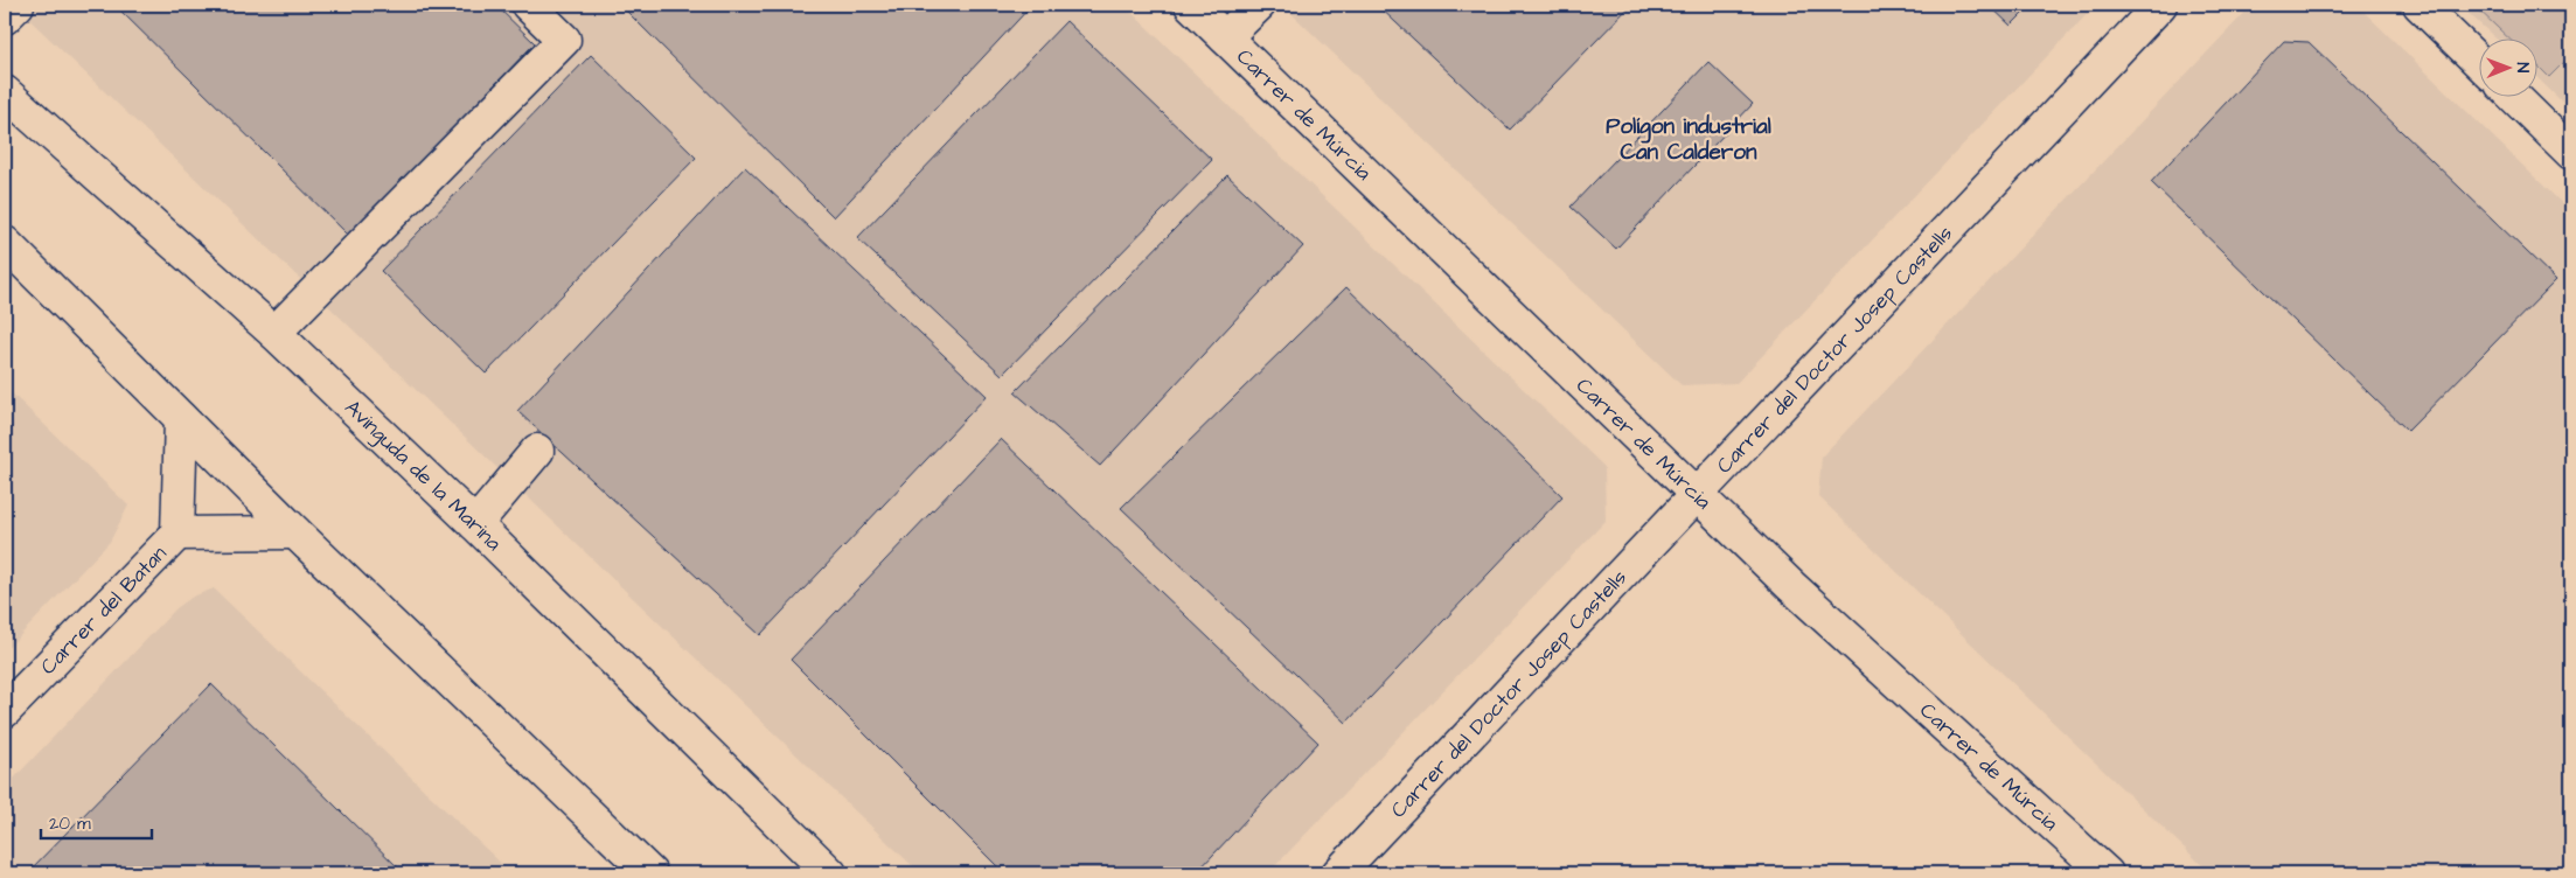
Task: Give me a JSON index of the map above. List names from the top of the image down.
{
  "streets": {
    "street": [
      "Carrer de Múrcia",
      "Carrer del Doctor Josep Castells",
      "Avinguda de la Marina",
      "Carrer del Batan"
    ]
  },
  "crossings": [
    ["Carrer de Múrcia", "Carrer del Doctor Josep Castells"]
  ],
  "districts": ["Polígon industrial Can Calderon"],
  "scale_bar": "20 m",
  "north": "right"
}
